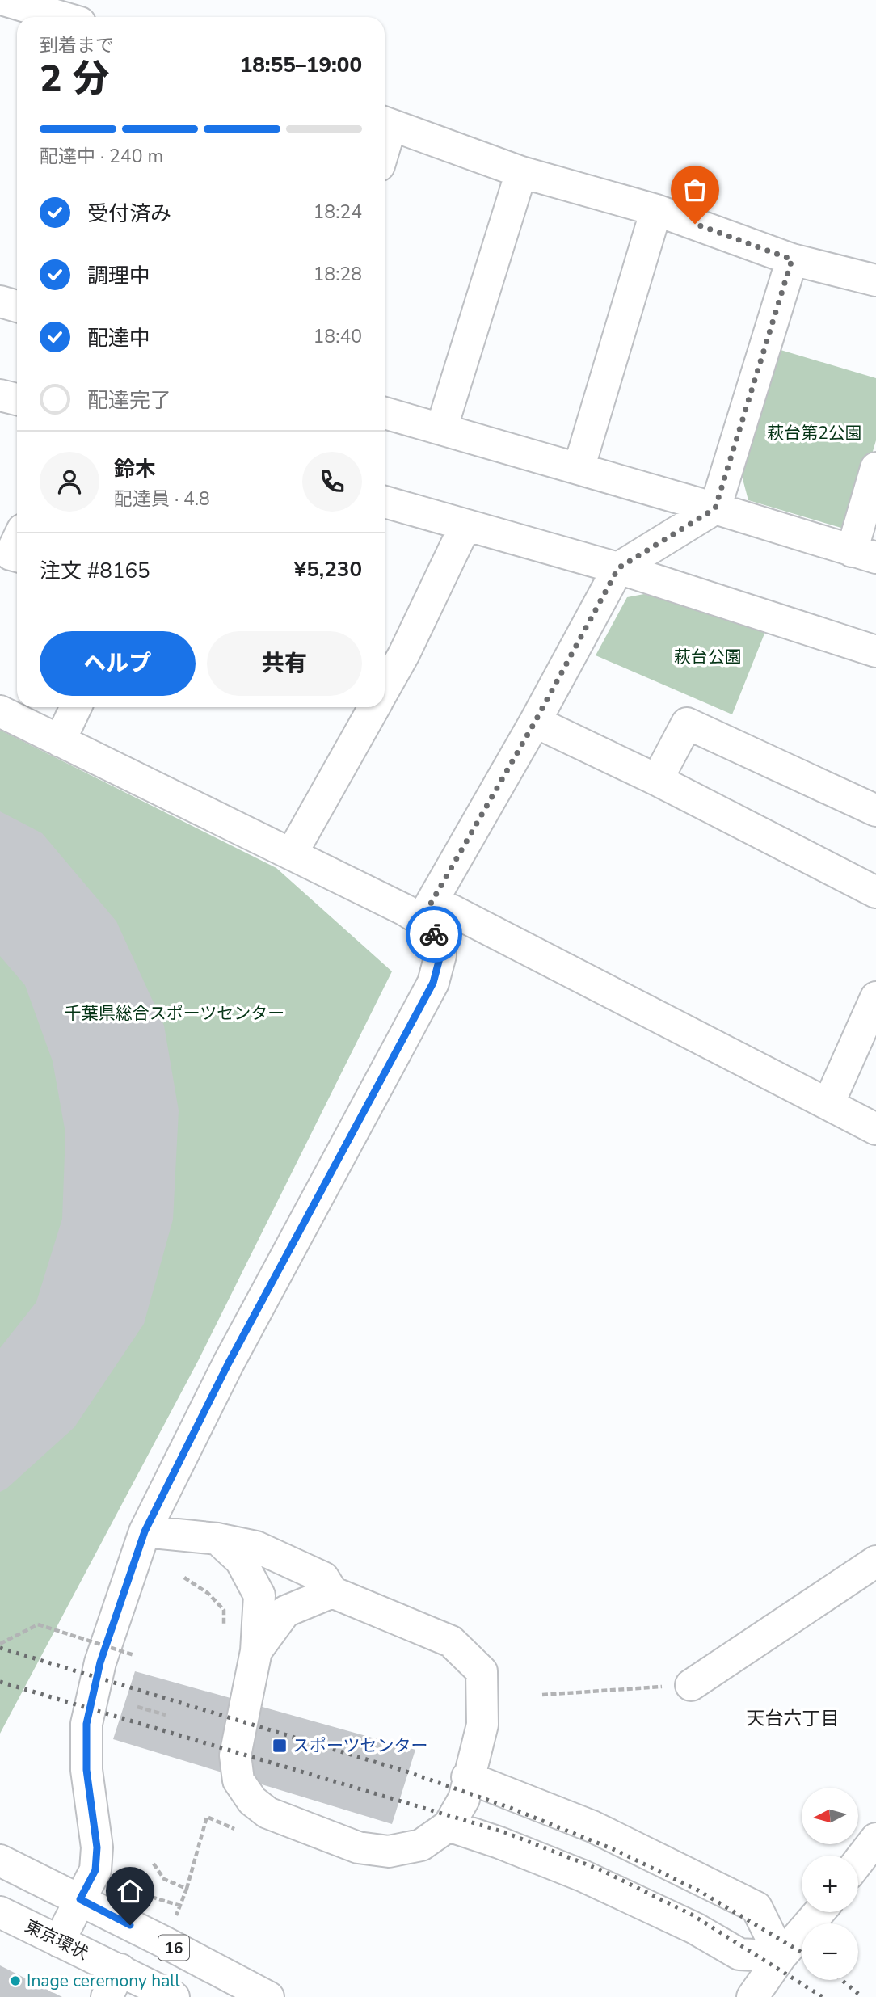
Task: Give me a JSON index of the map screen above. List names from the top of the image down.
{
  "streets": {
    "main road": ["東京環状", "16"]
  },
  "districts": ["天台六丁目"],
  "parks": ["萩台第2公園", "萩台公園", "千葉県総合スポーツセンター"],
  "places": {
    "transit": ["スポーツセンター"],
    "other": ["Inage ceremony hall"]
  },
  "north": "left",
  "page": {
    "heading": ["2 分", "到着まで", "18:55–19:00"],
    "panel": [
      "鈴木",
      "配達員 · 4.8",
      "注文 #8165",
      "¥5,230"
    ],
    "bar": "配達中 · 240 m",
    "list": [
      ["受付済み", "18:24"],
      ["調理中", "18:28"],
      ["配達中", "18:40"],
      "配達完了"
    ],
    "buttons": ["ヘルプ", "共有"],
    "map_buttons": ["+", "−"]
  }
}
